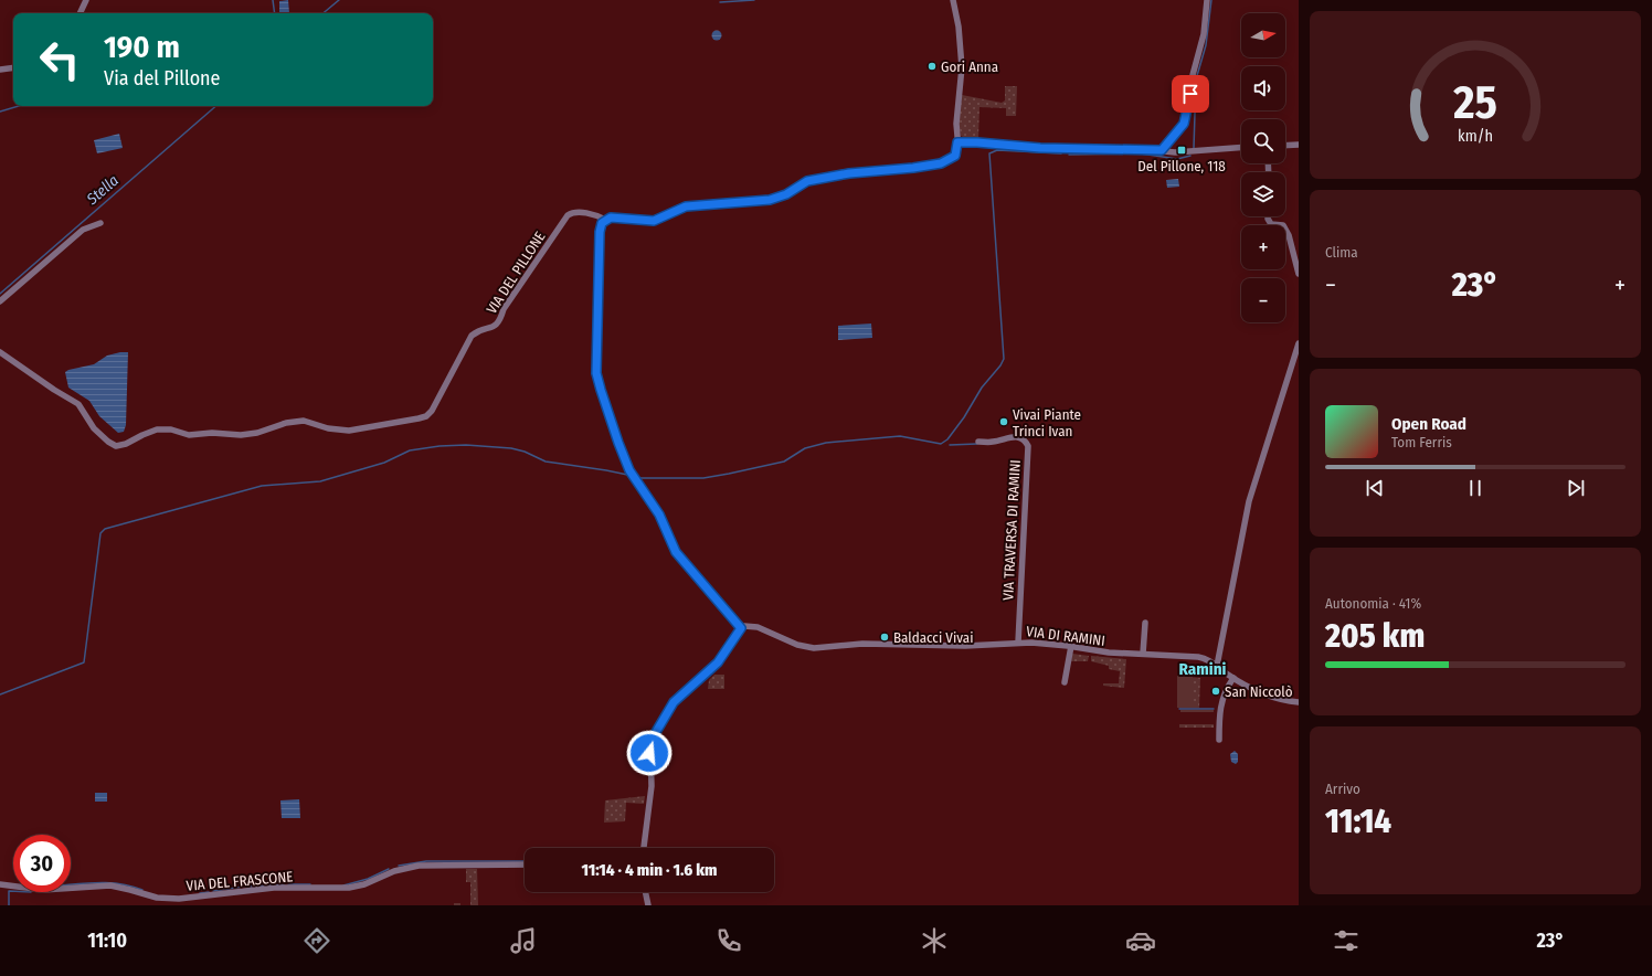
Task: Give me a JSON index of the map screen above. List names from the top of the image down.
{
  "streets": {
    "street": [
      "VIA DEL PILLONE",
      "VIA TRAVERSA DI RAMINI",
      "VIA DI RAMINI",
      "VIA DEL FRASCONE"
    ]
  },
  "crossings": [
    ["VIA TRAVERSA DI RAMINI", "VIA DI RAMINI"]
  ],
  "districts": ["Ramini"],
  "water": ["Stella"],
  "places": {
    "other": [
      "Gori Anna",
      "Vivai Piante Trinci Ivan",
      "Baldacci Vivai",
      "San Niccolò"
    ],
    "transit": ["Del Pillone, 118"]
  },
  "north": "right",
  "page": {
    "map_buttons": ["+", "−"],
    "turn": ["190 m", "Via del Pillone"],
    "tile": [
      "Clima",
      ["Autonomia · 41%", "205 km"],
      ["Arrivo", "11:14"]
    ],
    "heat": ["−", "23°", "+"],
    "song": ["Open Road", "Tom Ferris"],
    "limit": "30",
    "trip": "11:14 · 4 min · 1.6 km",
    "tabs": ["11:10", "23°"],
    "gauge": ["25", "km/h"]
  }
}
